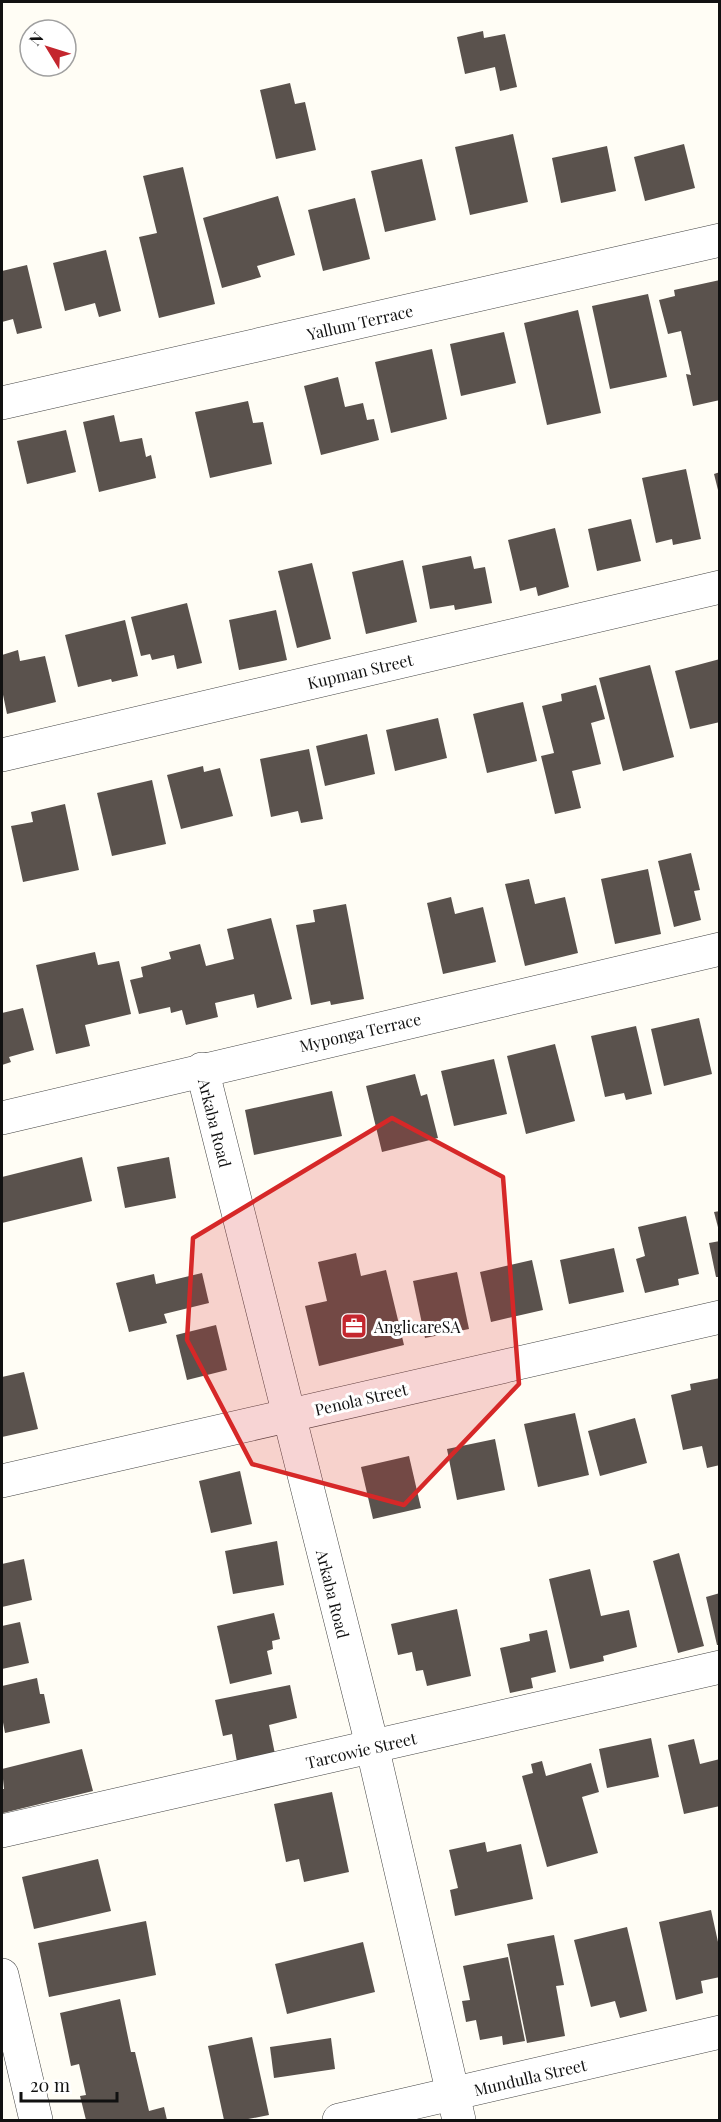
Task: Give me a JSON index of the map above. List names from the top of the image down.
{
  "streets": {
    "street": [
      "Yallum Terrace",
      "Kupman Street",
      "Myponga Terrace",
      "Arkaba Road",
      "Penola Street",
      "Tarcowie Street",
      "Mundulla Street"
    ]
  },
  "crossings": [
    ["Myponga Terrace", "Arkaba Road"],
    ["Arkaba Road", "Penola Street"],
    ["Arkaba Road", "Tarcowie Street"],
    ["Arkaba Road", "Mundulla Street"]
  ],
  "places": {
    "office": ["AnglicareSA"]
  },
  "scale_bar": "20 m",
  "north": "top left"
}
